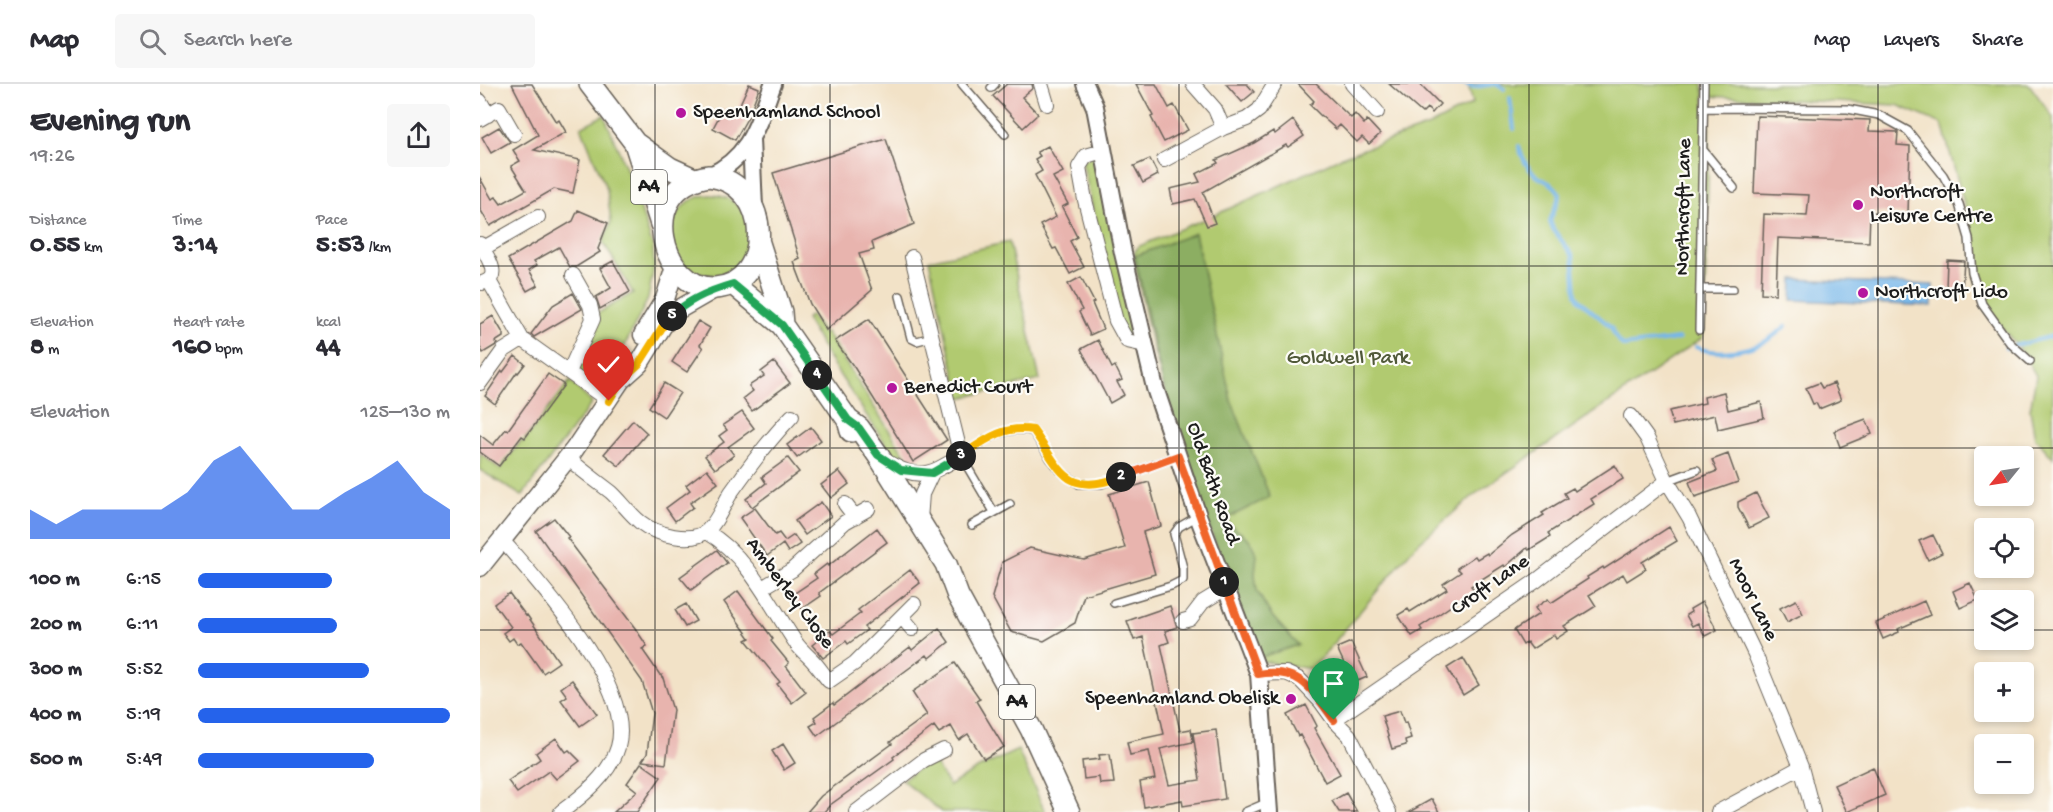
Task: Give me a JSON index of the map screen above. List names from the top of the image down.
{
  "streets": {
    "main road": ["A4"],
    "street": [
      "Old Bath Road",
      "Croft Lane",
      "Amberley Close",
      "Moor Lane"
    ],
    "lane": ["Northcroft Lane"]
  },
  "crossings": [
    ["Croft Lane", "Moor Lane"]
  ],
  "parks": ["Goldwell Park"],
  "places": [
    "Speenhamland School",
    "Northcroft Leisure Centre",
    "Northcroft Lido",
    "Benedict Court",
    "Speenhamland Obelisk"
  ],
  "north": "bottom left",
  "page": {
    "header": "Map",
    "search": "Search here",
    "nav": ["Map", "Layers", "Share"],
    "heading": ["Evening run", "19:26"],
    "stats": [
      ["Distance", "0.55 km"],
      ["Time", "3:14"],
      ["Pace", "5:53 /km"],
      ["Elevation", "8 m"],
      ["Heart rate", "160 bpm"],
      ["kcal", "44"]
    ],
    "pins": [
      "5",
      "4",
      "3",
      "2",
      "1"
    ],
    "chart": ["Elevation", "125–130 m"],
    "map_buttons": ["+", "−"],
    "list": [
      {
        "name": "100 m",
        "note": "6:15"
      },
      {
        "name": "200 m",
        "note": "6:11"
      },
      {
        "name": "300 m",
        "note": "5:52"
      },
      {
        "name": "400 m",
        "note": "5:19"
      },
      {
        "name": "500 m",
        "note": "5:49"
      }
    ]
  }
}
